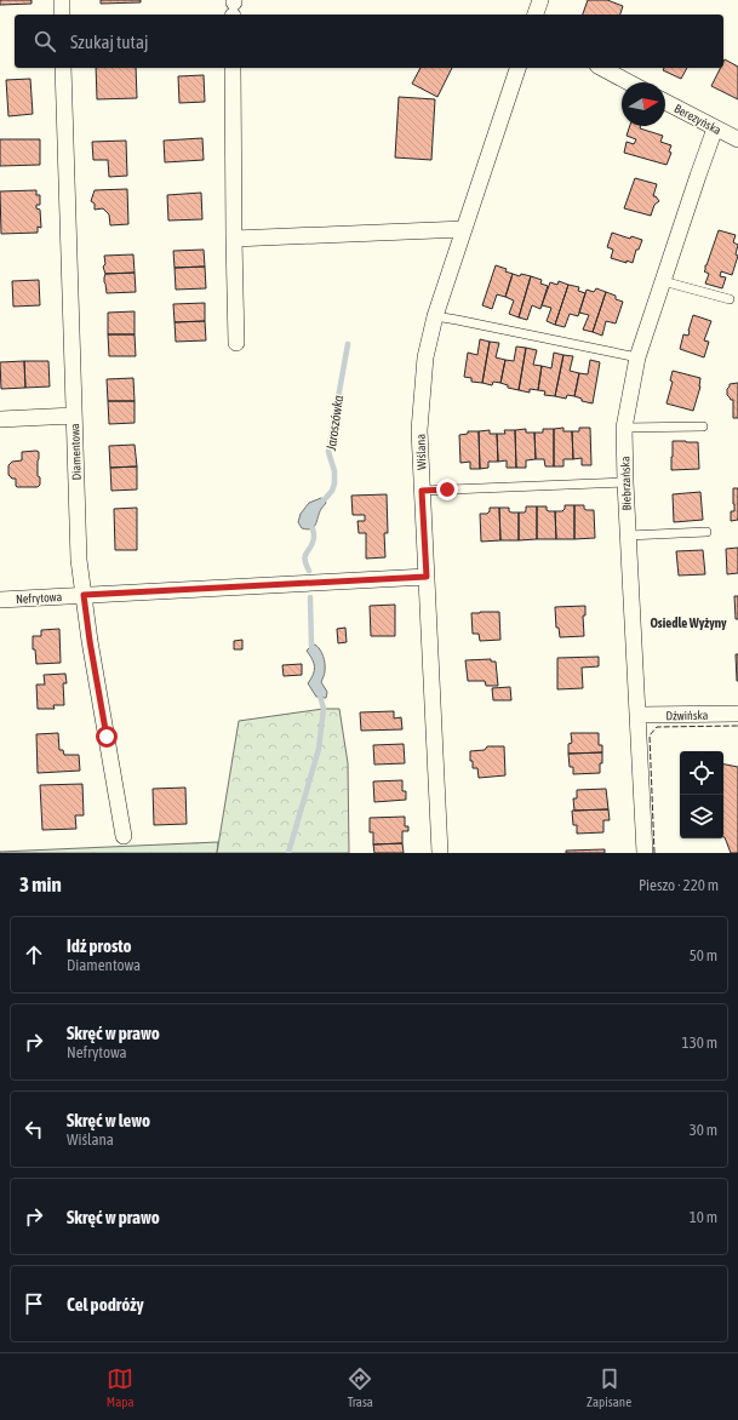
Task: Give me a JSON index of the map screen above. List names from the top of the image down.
{
  "streets": {
    "street": [
      "Berezyńska",
      "Diamentowa",
      "Wiślana",
      "Biebrzańska",
      "Nefrytowa",
      "Dźwińska"
    ]
  },
  "crossings": [
    ["Berezyńska", "Biebrzańska"],
    ["Diamentowa", "Nefrytowa"],
    ["Wiślana", "Nefrytowa"],
    ["Biebrzańska", "Dźwińska"]
  ],
  "districts": ["Osiedle Wyżyny"],
  "water": ["Jaroszówka"],
  "north": "right",
  "page": {
    "search": "Szukaj tutaj",
    "heading": ["3 min", "Pieszo · 220 m"],
    "list": [
      ["Idź prosto", "Diamentowa", "50 m"],
      ["Skręć w prawo", "Nefrytowa", "130 m"],
      ["Skręć w lewo", "Wiślana", "30 m"],
      ["Skręć w prawo", "10 m"],
      "Cel podróży"
    ],
    "nav": ["Mapa", "Trasa", "Zapisane"]
  }
}
